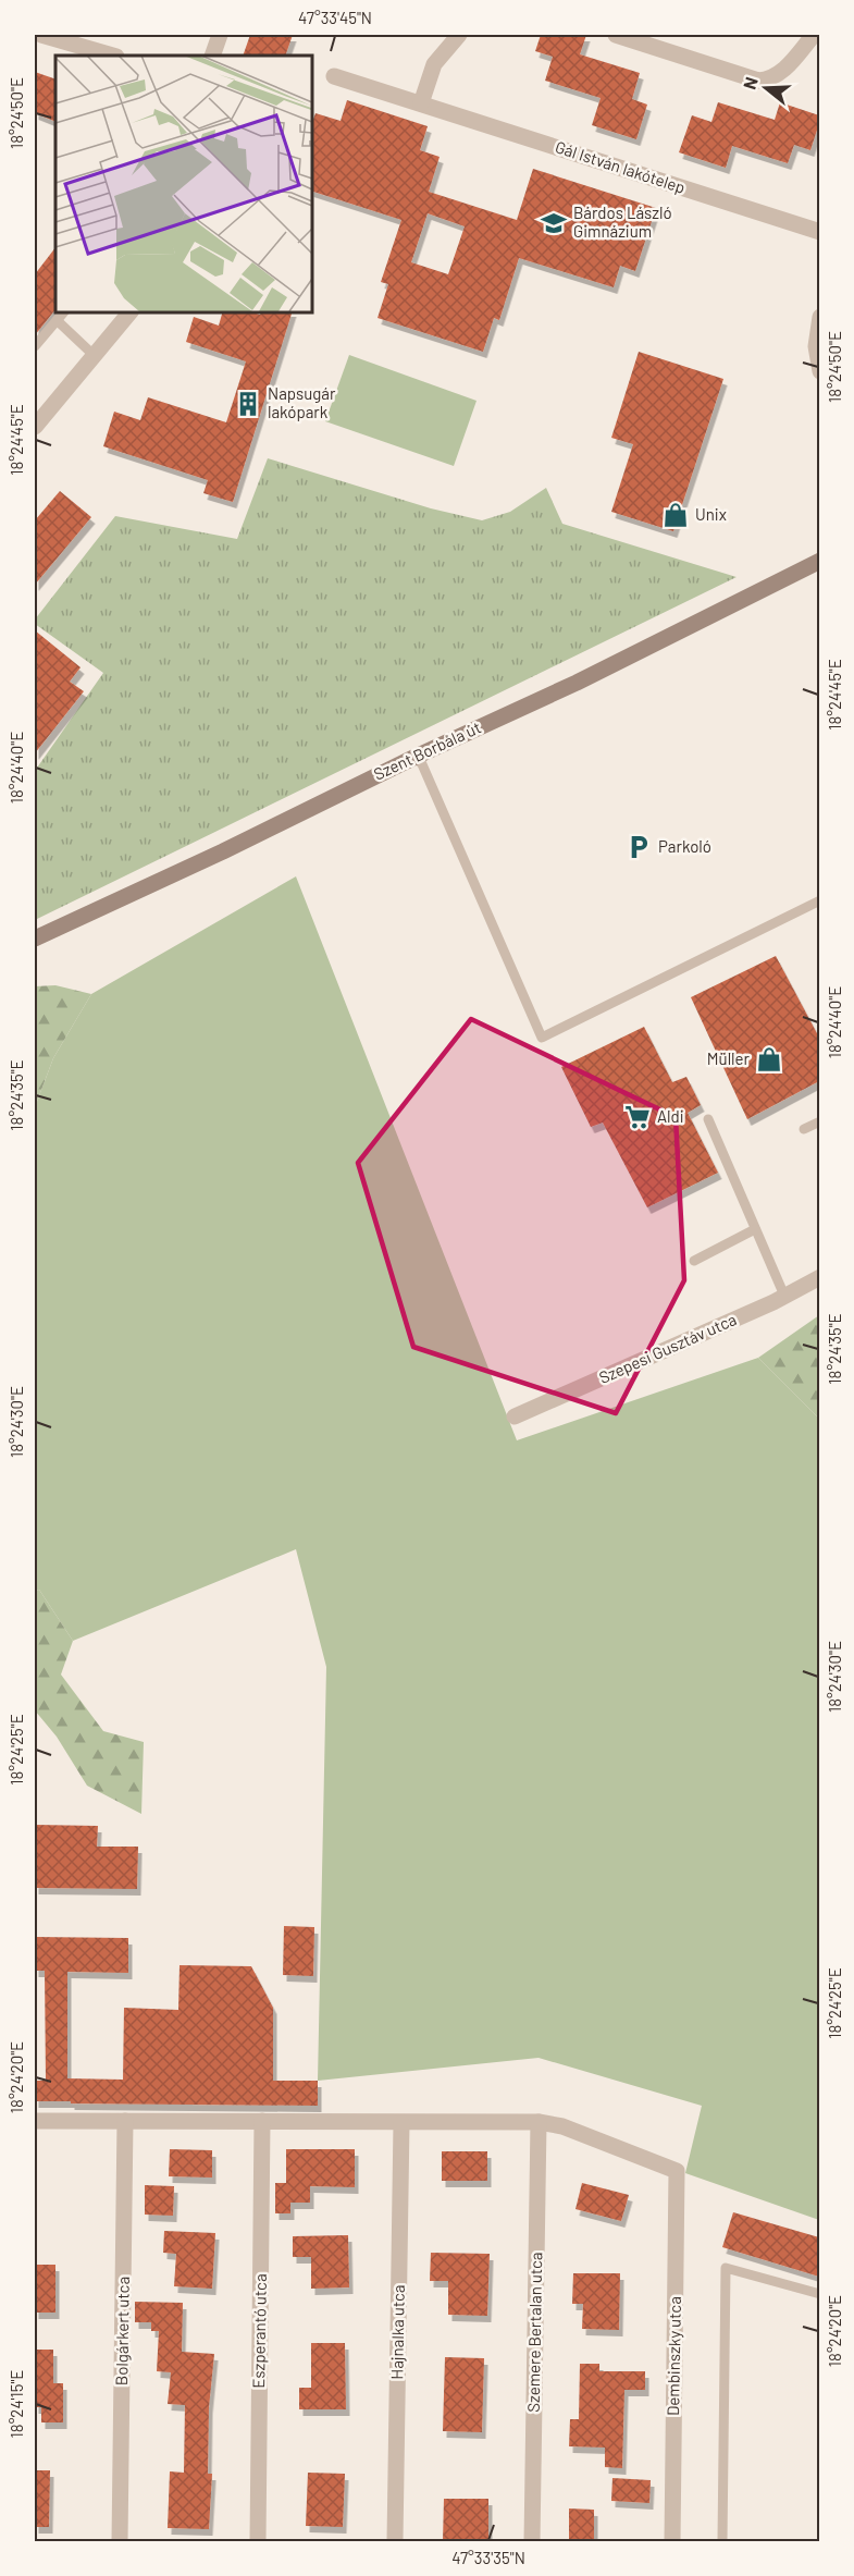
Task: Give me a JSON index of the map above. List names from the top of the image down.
{
  "streets": {
    "street": [
      "Gál István lakótelep",
      "Szent Borbála út",
      "Szepesi Gusztáv utca",
      "Bolgárkert utca",
      "Eszperantó utca",
      "Hajnalka utca",
      "Szemere Bertalan utca",
      "Dembinszky utca"
    ]
  },
  "crossings": [
    ["Szemere Bertalan utca", "Dembinszky utca"]
  ],
  "places": {
    "school or university": ["Bárdos László Gimnázium"],
    "building": ["Napsugár lakópark"],
    "shop": ["Unix", "Müller"],
    "parking": ["Parkoló"],
    "supermarket": ["Aldi"]
  },
  "north": "left",
  "coordinates": [
    "47°33'45\"N",
    "18°24'50\"E",
    "18°24'45\"E",
    "18°24'40\"E",
    "18°24'35\"E",
    "18°24'30\"E",
    "18°24'25\"E",
    "18°24'20\"E",
    "18°24'15\"E",
    "47°33'35\"N"
  ]
}
